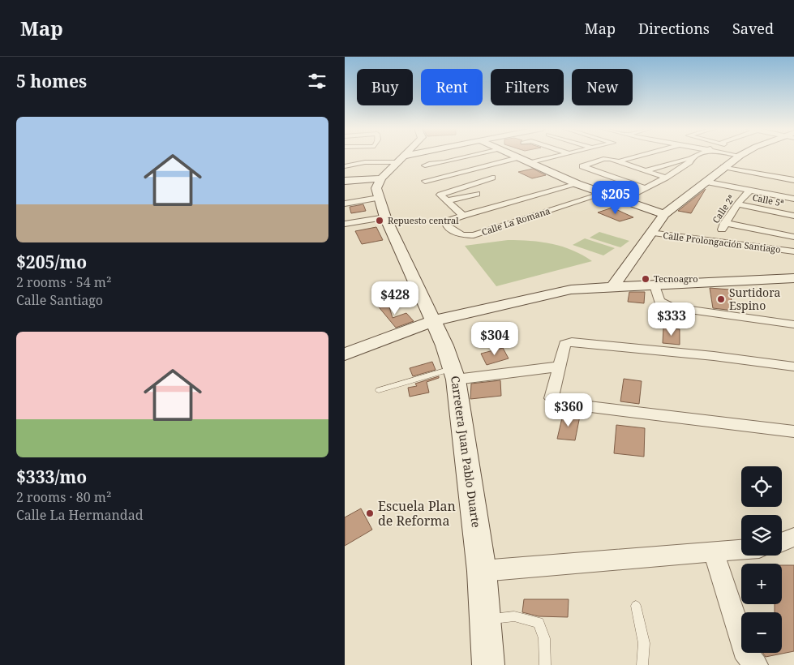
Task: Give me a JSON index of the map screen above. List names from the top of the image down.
{
  "streets": {
    "street": [
      "Calle 5ª",
      "Calle 2ª",
      "Calle La Romana",
      "Calle Prolongación Santiago",
      "Carretera Juan Pablo Duarte"
    ]
  },
  "crossings": [
    ["Calle 5ª", "Calle 2ª"],
    ["Calle 2ª", "Calle Prolongación Santiago"]
  ],
  "places": [
    "Repuesto central",
    "Tecnoagro",
    "Surtidora Espino",
    "Escuela Plan de Reforma"
  ],
  "page": {
    "header": "Map",
    "nav": ["Map", "Directions", "Saved"],
    "heading": "5 homes",
    "chip": [
      "Buy",
      "Rent",
      "Filters",
      "New"
    ],
    "list": [
      {
        "name": "$205/mo",
        "note": "2 rooms · 54 m² · Calle Santiago"
      },
      {
        "name": "$333/mo",
        "note": "2 rooms · 80 m² · Calle La Hermandad"
      }
    ],
    "price": [
      "$205",
      "$428",
      "$333",
      "$304",
      "$360"
    ],
    "map_buttons": ["+", "−"]
  }
}
